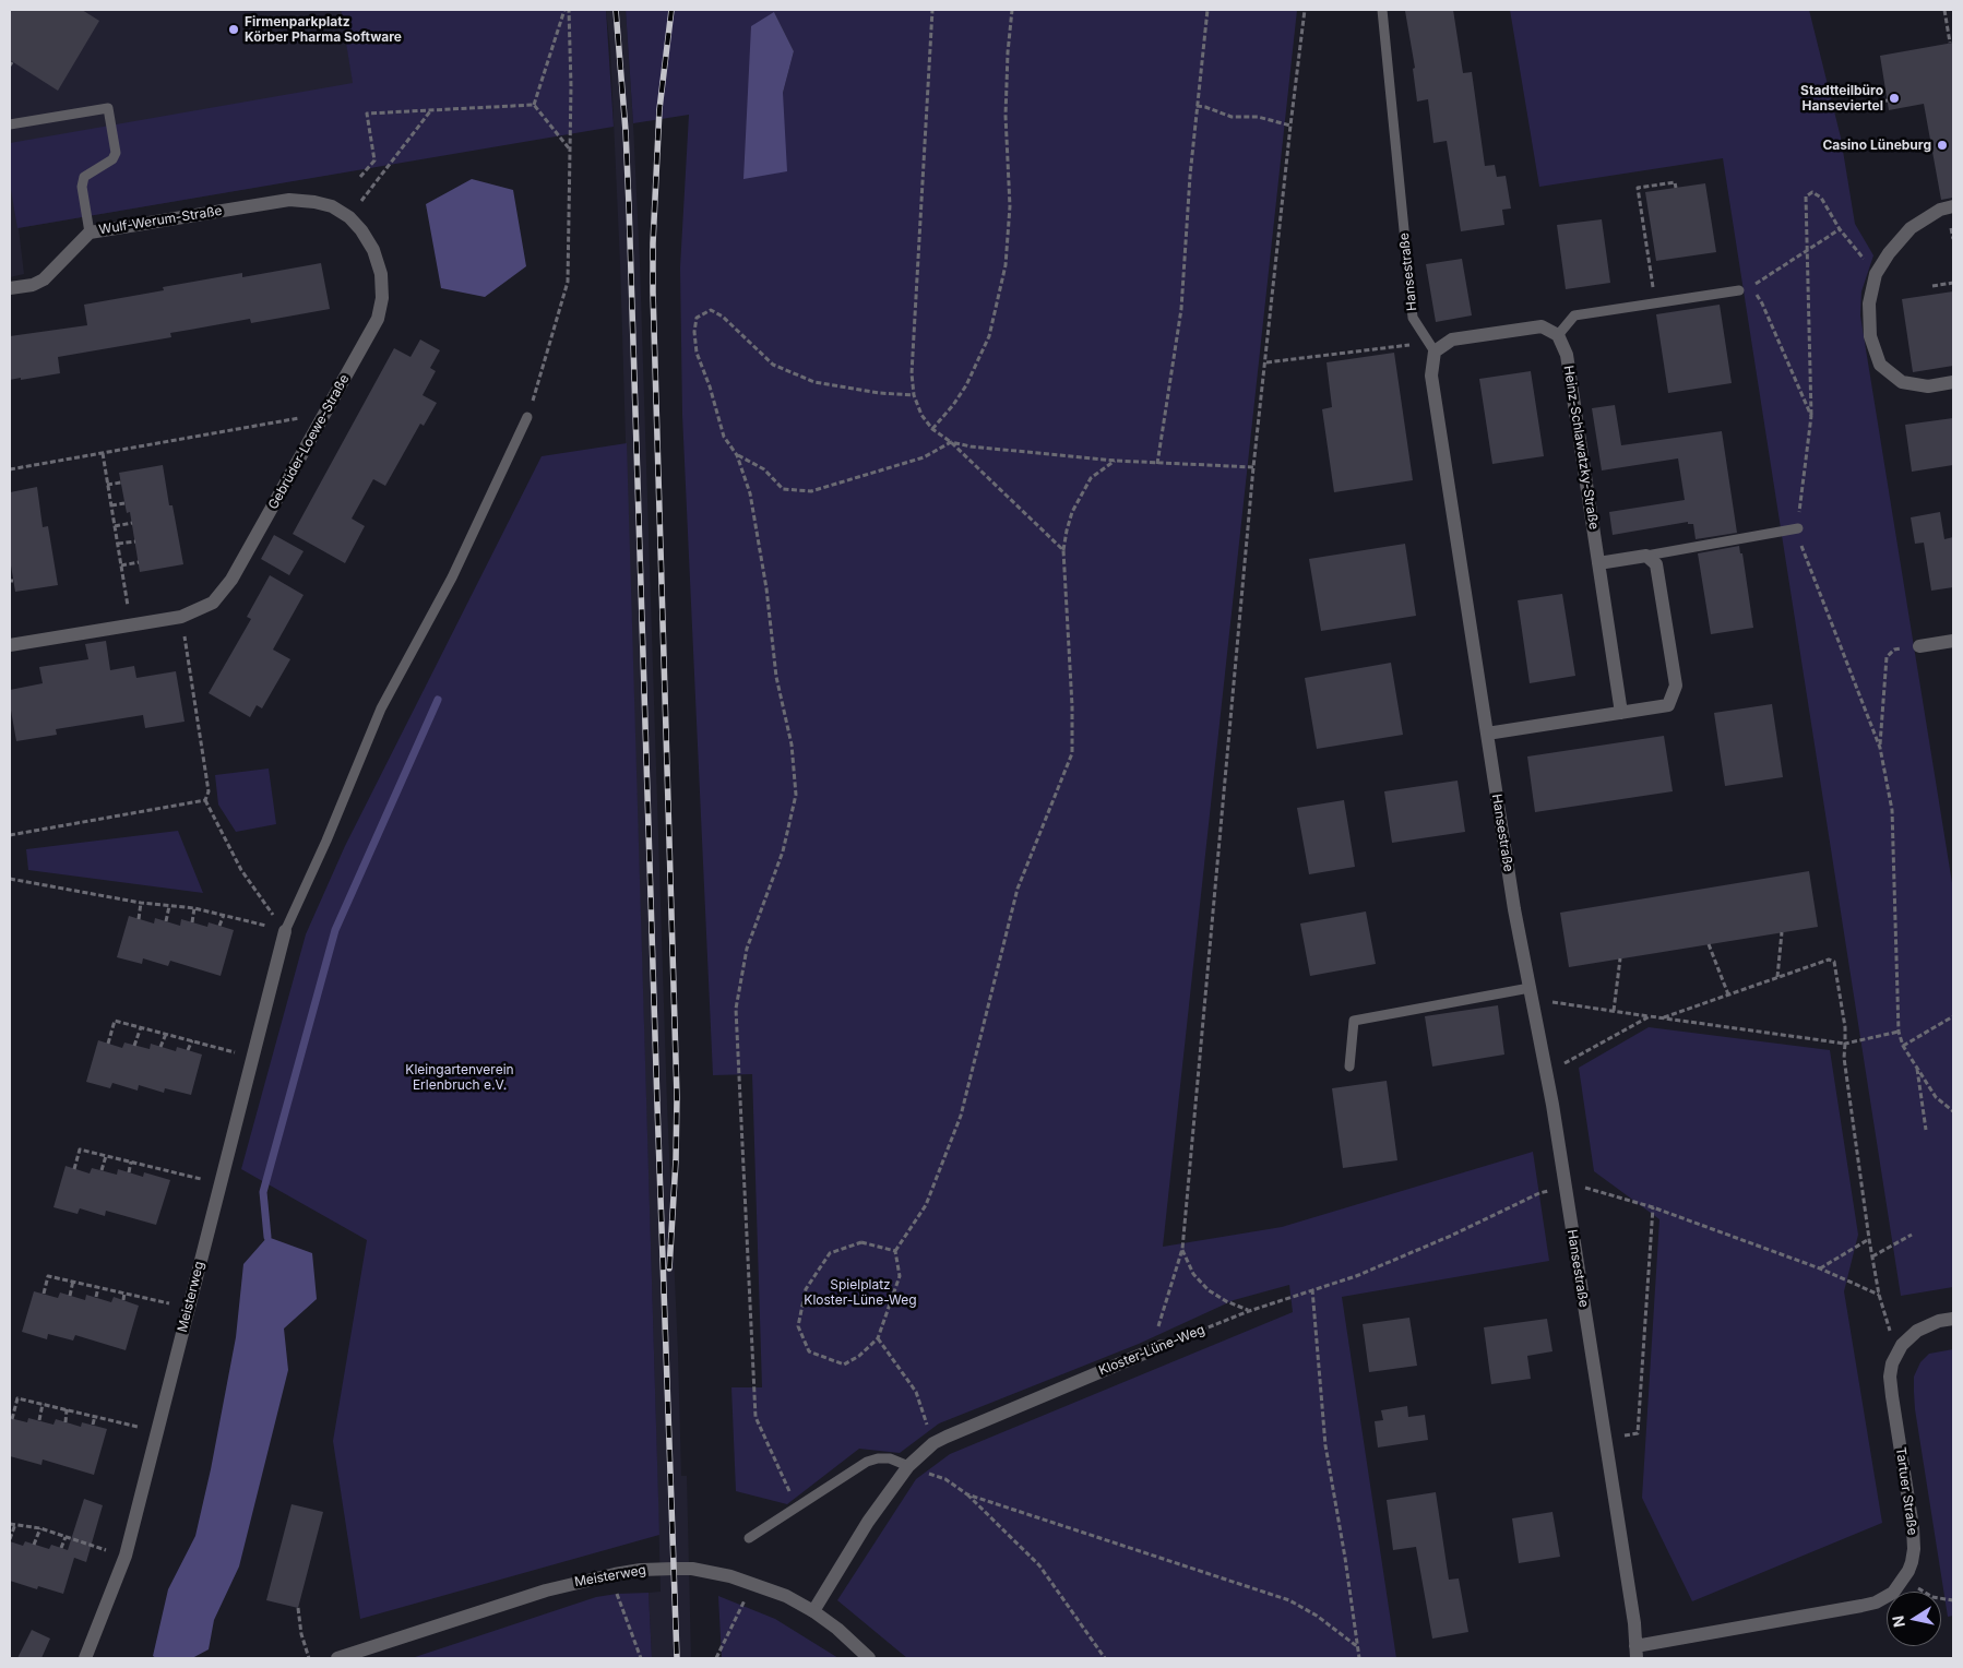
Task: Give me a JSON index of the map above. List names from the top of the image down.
{
  "streets": {
    "street": [
      "Wulf-Werum-Straße",
      "Hansestraße",
      "Gebrüder-Loewe-Straße",
      "Heinz-Schlawatzky-Straße",
      "Meisterweg",
      "Kloster-Lüne-Weg",
      "Tartuer Straße"
    ]
  },
  "crossings": [
    ["Wulf-Werum-Straße", "Gebrüder-Loewe-Straße"],
    ["Hansestraße", "Kloster-Lüne-Weg"],
    ["Hansestraße", "Tartuer Straße"],
    ["Meisterweg", "Kloster-Lüne-Weg"]
  ],
  "parks": ["Kleingartenverein Erlenbruch e.V.", "Spielplatz Kloster-Lüne-Weg"],
  "places": ["Firmenparkplatz Körber Pharma Software", "Stadtteilbüro Hanseviertel", "Casino Lüneburg"],
  "north": "left"
}
